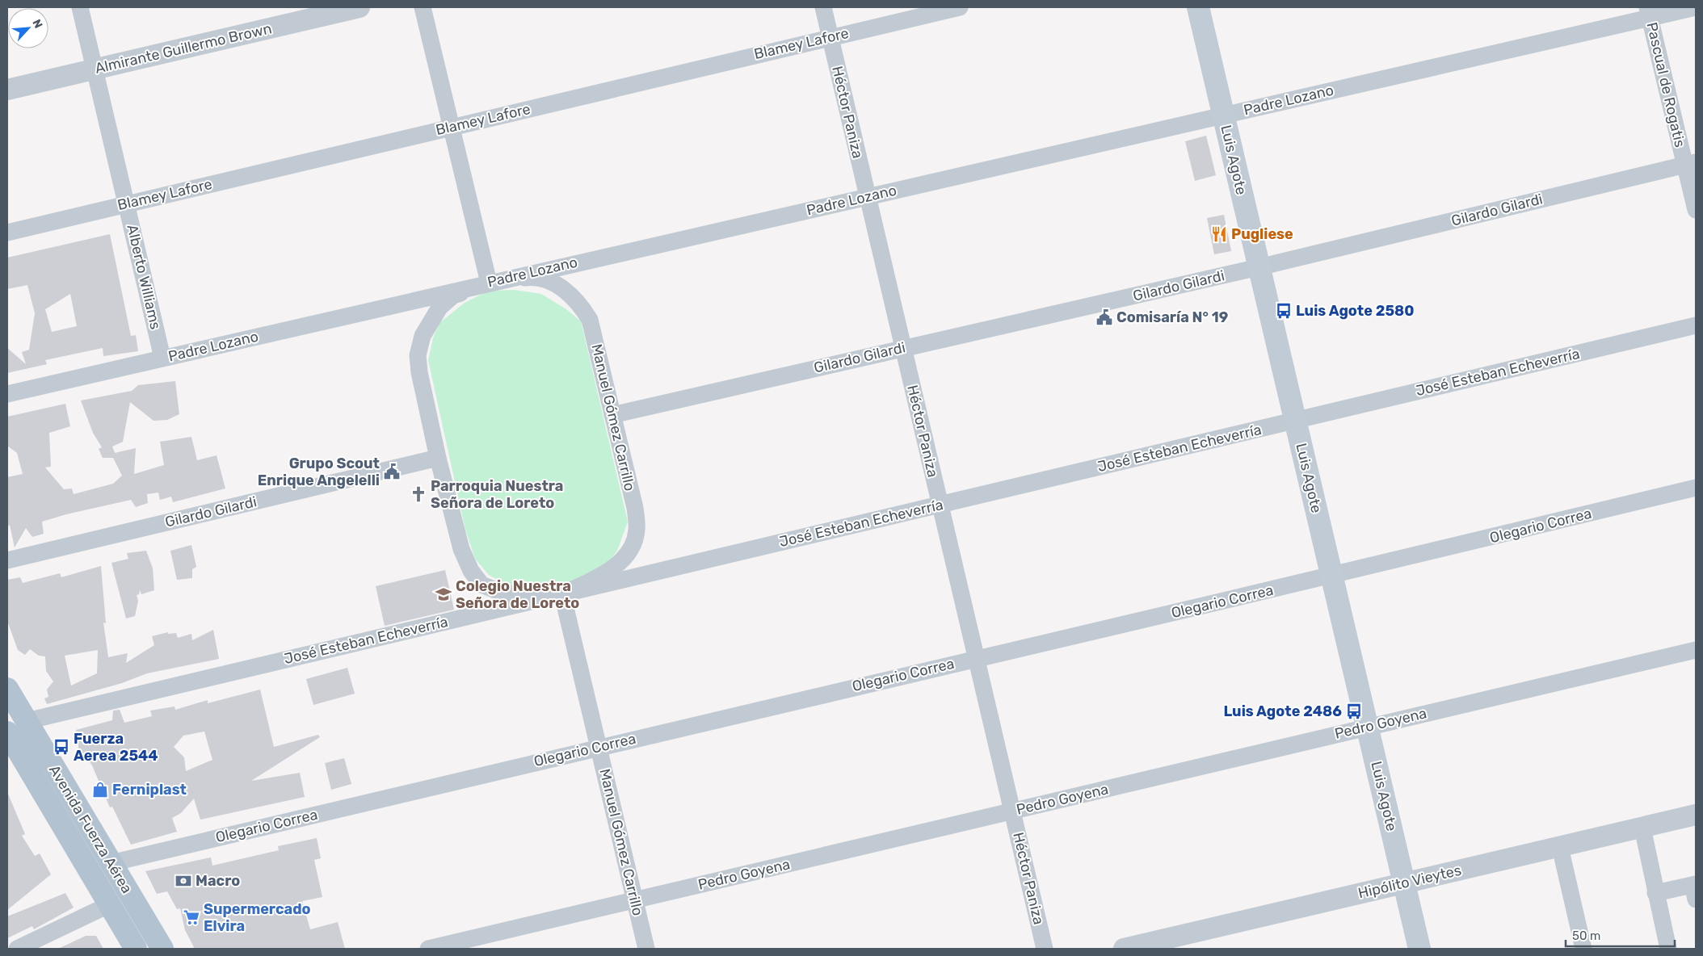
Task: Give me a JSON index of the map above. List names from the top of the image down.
{
  "streets": {
    "main road": ["Luis Agote", "Avenida Fuerza Aérea"],
    "street": [
      "Blamey Lafore",
      "Almirante Guillermo Brown",
      "Pascual de Rogatis",
      "Padre Lozano",
      "Héctor Paniza",
      "Gilardo Gilardi",
      "Alberto Williams",
      "José Esteban Echeverría",
      "Manuel Gómez Carrillo",
      "Olegario Correa",
      "Pedro Goyena",
      "Hipólito Vieytes"
    ]
  },
  "crossings": [
    ["Blamey Lafore", "Héctor Paniza"],
    ["Blamey Lafore", "Alberto Williams"],
    ["Almirante Guillermo Brown", "Alberto Williams"],
    ["Pascual de Rogatis", "Padre Lozano"],
    ["Pascual de Rogatis", "Gilardo Gilardi"],
    ["Padre Lozano", "Héctor Paniza"],
    ["Padre Lozano", "Luis Agote"],
    ["Padre Lozano", "Alberto Williams"],
    ["Padre Lozano", "Manuel Gómez Carrillo"],
    ["Héctor Paniza", "Gilardo Gilardi"],
    ["Héctor Paniza", "José Esteban Echeverría"],
    ["Héctor Paniza", "Olegario Correa"],
    ["Héctor Paniza", "Pedro Goyena"],
    ["Luis Agote", "Gilardo Gilardi"],
    ["Luis Agote", "José Esteban Echeverría"],
    ["Luis Agote", "Olegario Correa"],
    ["Luis Agote", "Pedro Goyena"],
    ["Luis Agote", "Hipólito Vieytes"],
    ["Gilardo Gilardi", "Manuel Gómez Carrillo"],
    ["José Esteban Echeverría", "Manuel Gómez Carrillo"],
    ["José Esteban Echeverría", "Avenida Fuerza Aérea"],
    ["Manuel Gómez Carrillo", "Olegario Correa"],
    ["Manuel Gómez Carrillo", "Pedro Goyena"],
    ["Olegario Correa", "Avenida Fuerza Aérea"]
  ],
  "places": {
    "restaurant": ["Pugliese"],
    "bus stop": ["Luis Agote 2580", "Luis Agote 2486", "Fuerza Aerea 2544"],
    "public building": ["Comisaría N° 19", "Grupo Scout Enrique Angelelli"],
    "church": ["Parroquia Nuestra Señora de Loreto"],
    "school or university": ["Colegio Nuestra Señora de Loreto"],
    "shop": ["Ferniplast"],
    "bank": ["Macro"],
    "supermarket": ["Supermercado Elvira"]
  },
  "scale_bar": "50 m",
  "north": "top right"
}
